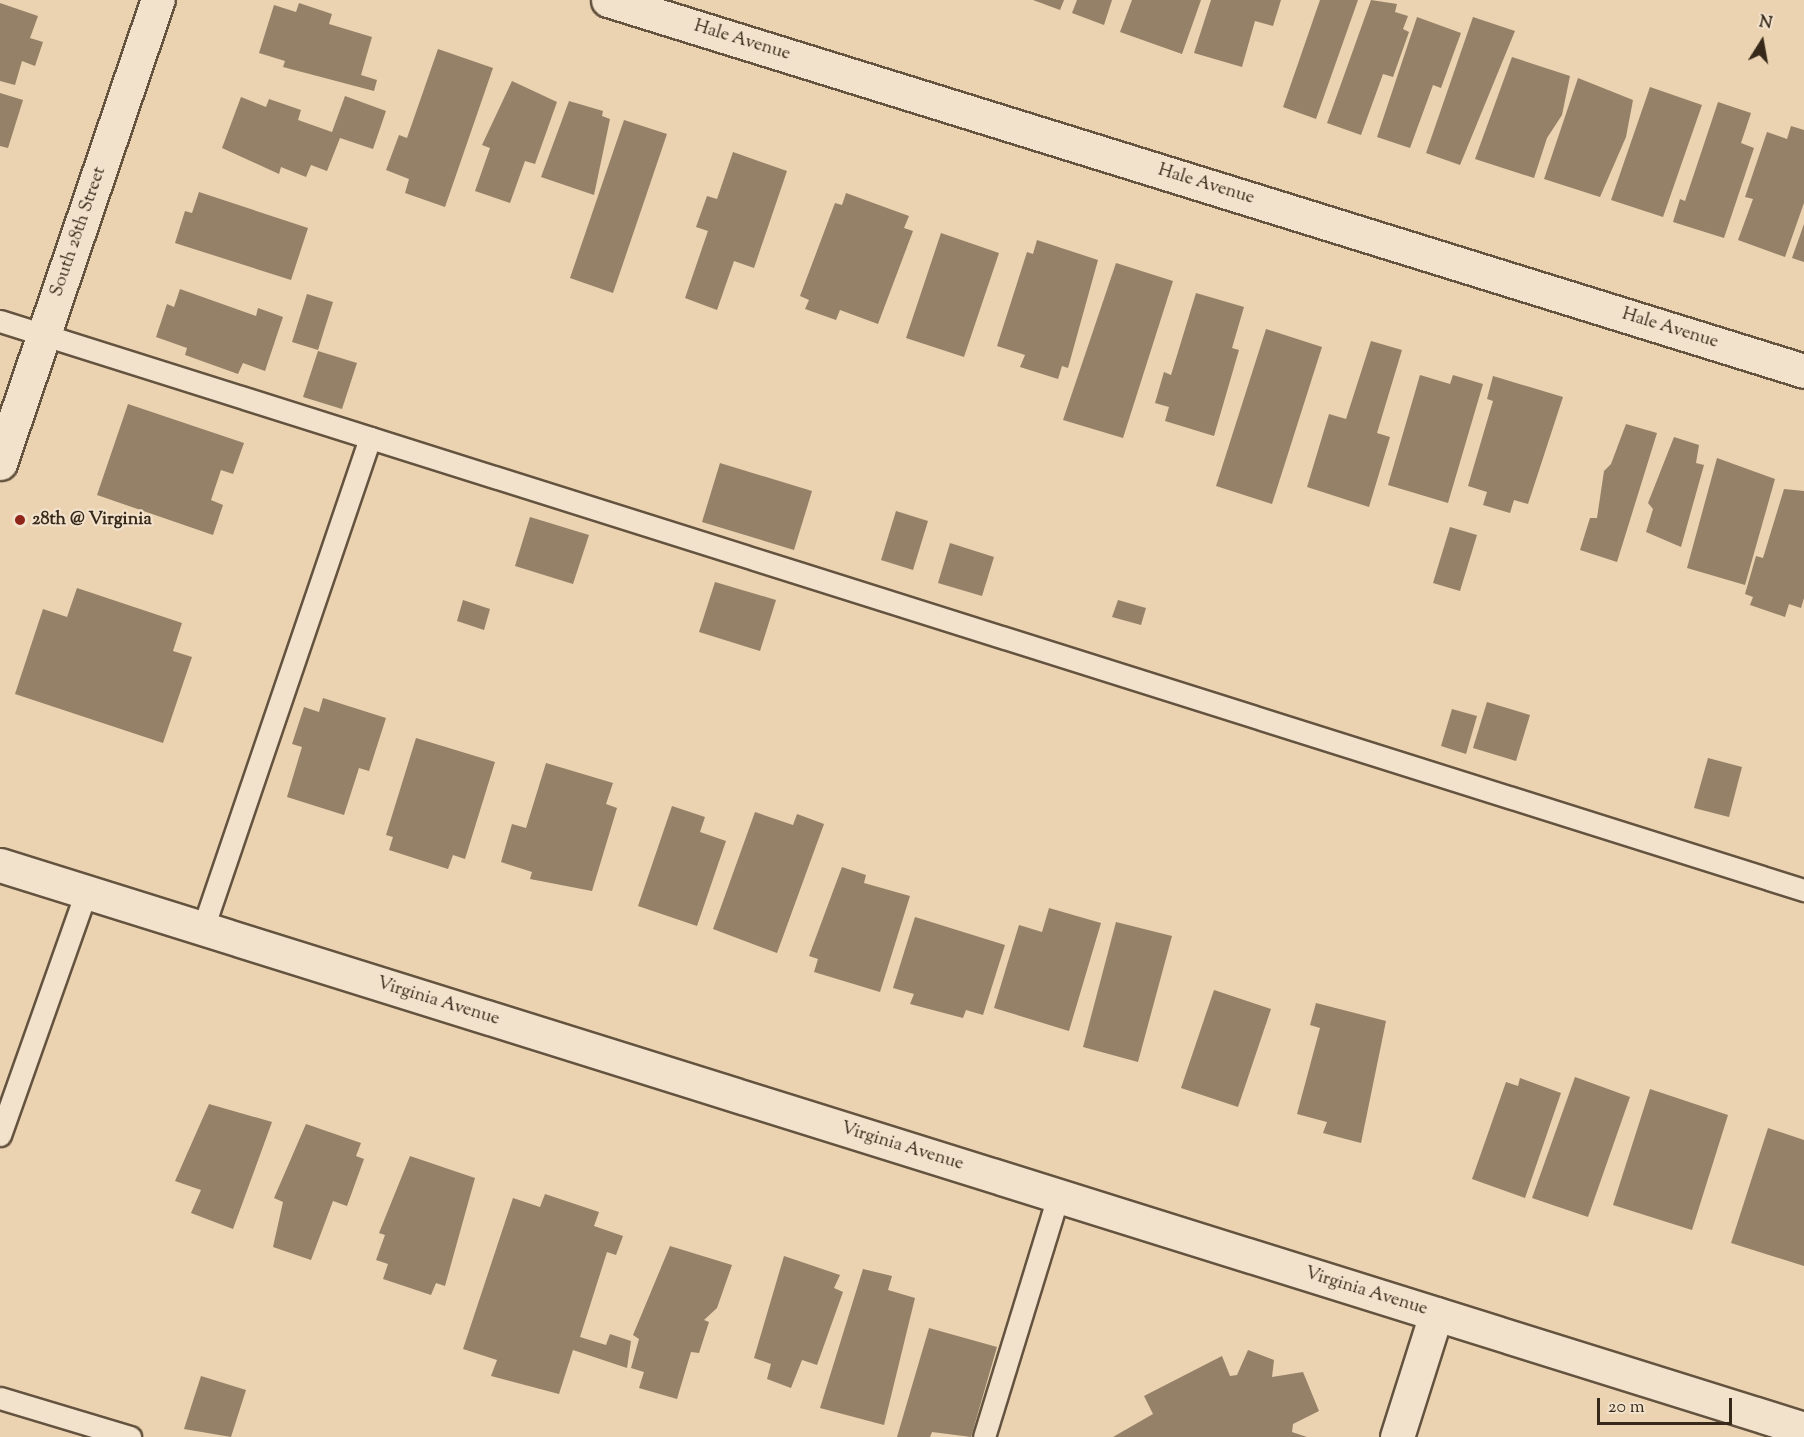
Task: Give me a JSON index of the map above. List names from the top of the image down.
{
  "streets": {
    "main road": ["Hale Avenue", "South 28th Street", "Virginia Avenue"]
  },
  "places": ["28th @ Virginia"],
  "scale_bar": "20 m",
  "north": "top"
}
